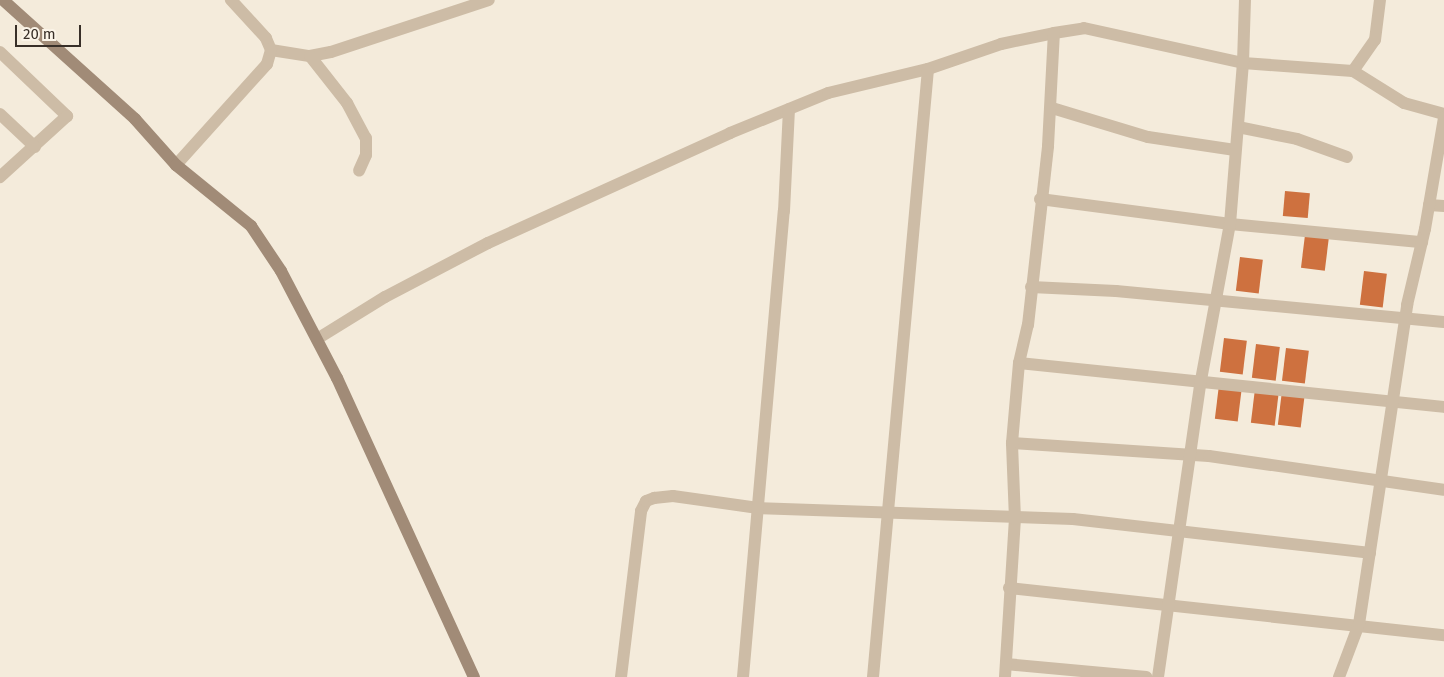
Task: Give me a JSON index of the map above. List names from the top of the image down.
{
  "scale_bar": "20 m"
}
